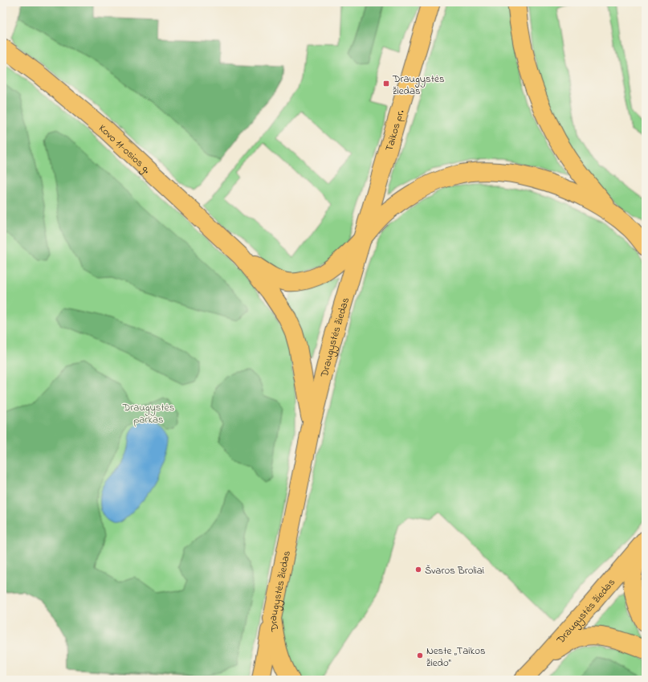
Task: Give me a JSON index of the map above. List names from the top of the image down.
{
  "streets": {
    "main road": ["Taikos pr.", "Kovo 11-osios g.", "Draugystės žiedas"]
  },
  "crossings": [
    ["Taikos pr.", "Kovo 11-osios g."],
    ["Taikos pr.", "Draugystės žiedas"],
    ["Kovo 11-osios g.", "Draugystės žiedas"]
  ],
  "parks": ["Draugystės parkas"],
  "places": {
    "transit": ["Draugystės žiedas"],
    "other": ["Švaros Broliai", "Neste „Taikos žiedo“"]
  }
}
